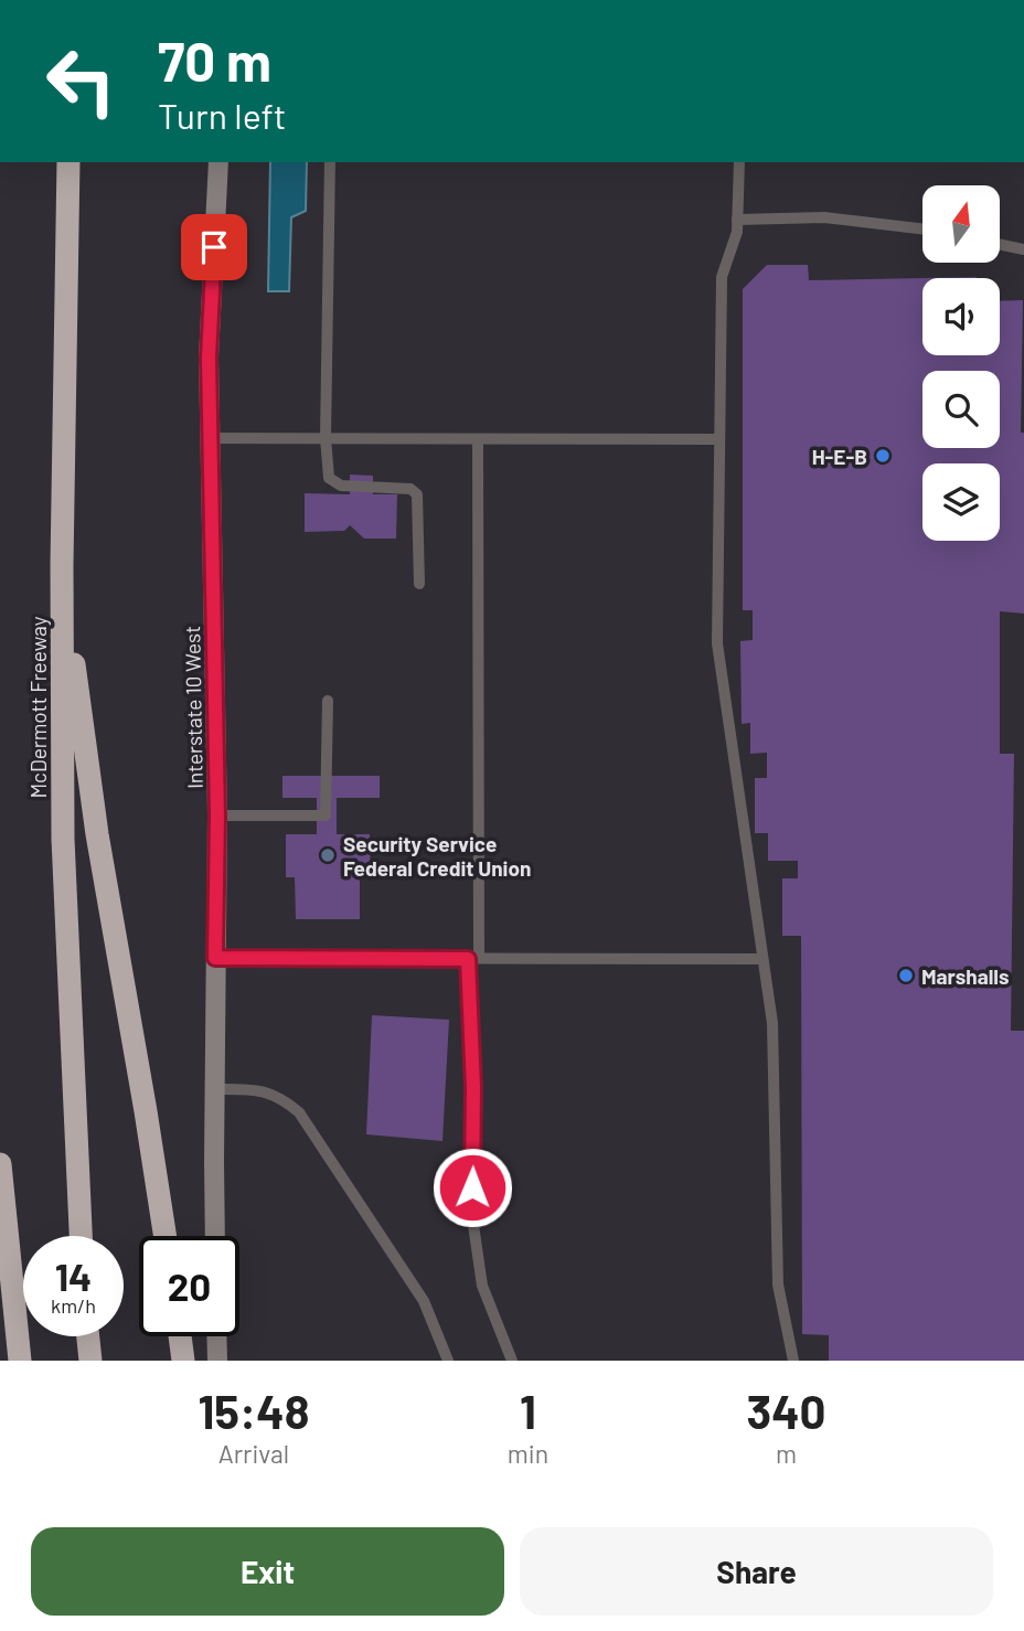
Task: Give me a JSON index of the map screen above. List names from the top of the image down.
{
  "streets": {
    "highway": ["McDermott Freeway"],
    "main road": ["Interstate 10 West"]
  },
  "places": ["H-E-B", "Security Service Federal Credit Union", "Marshalls"],
  "north": "top",
  "page": {
    "turn": ["70 m", "Turn left"],
    "speed": "14 km/h",
    "limit": "20",
    "eta": [
      "15:48",
      "Arrival",
      "1",
      "min",
      "340",
      "m"
    ],
    "buttons": ["Exit", "Share"]
  }
}
